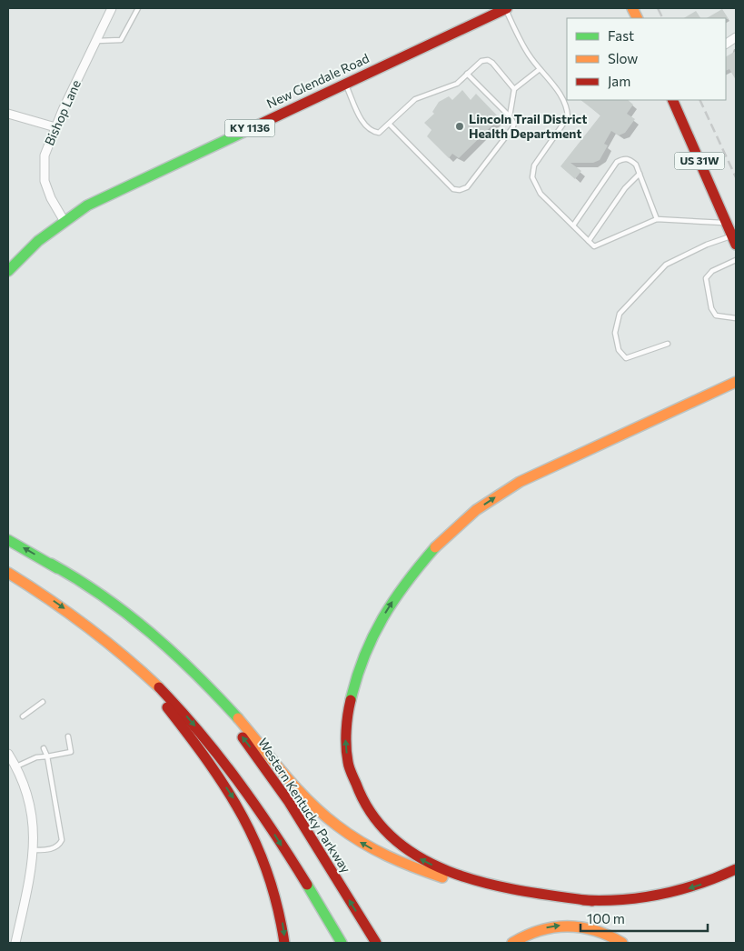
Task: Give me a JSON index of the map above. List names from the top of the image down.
{
  "streets": {
    "main road": [
      "New Glendale Road",
      "KY 1136",
      "US 31W",
      "Western Kentucky Parkway"
    ],
    "street": ["Bishop Lane"]
  },
  "crossings": [
    ["New Glendale Road", "Bishop Lane"]
  ],
  "places": ["Lincoln Trail District Health Department"],
  "legend": ["Fast", "Slow", "Jam"],
  "scale_bar": "100 m"
}
